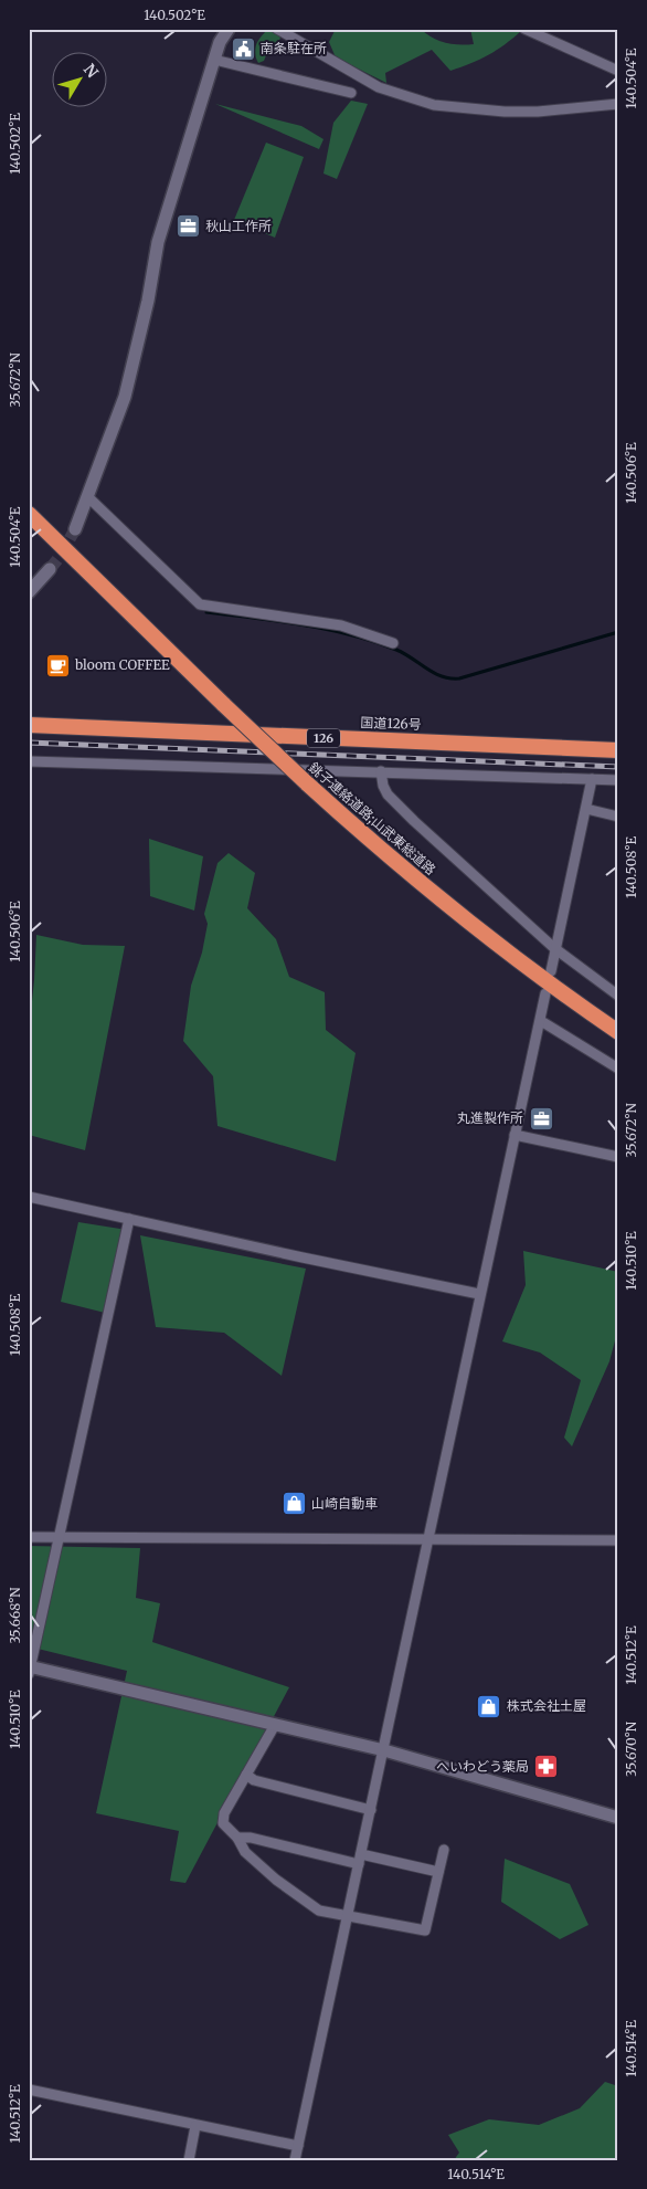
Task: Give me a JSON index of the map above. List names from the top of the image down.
{
  "streets": {
    "highway": ["国道126号", "126", "銚子連絡道路;山武東総道路"]
  },
  "places": {
    "public building": ["南条駐在所"],
    "office": ["秋山工作所", "丸進製作所"],
    "cafe": ["bloom COFFEE"],
    "shop": ["山崎自動車", "株式会社土屋"],
    "pharmacy": ["へいわどう薬局"]
  },
  "north": "top right",
  "coordinates": [
    "140.502°E",
    "140.504°E",
    "35.672°N",
    "140.506°E",
    "140.508°E",
    "140.510°E",
    "35.668°N",
    "140.512°E",
    "35.670°N",
    "140.514°E"
  ]
}
